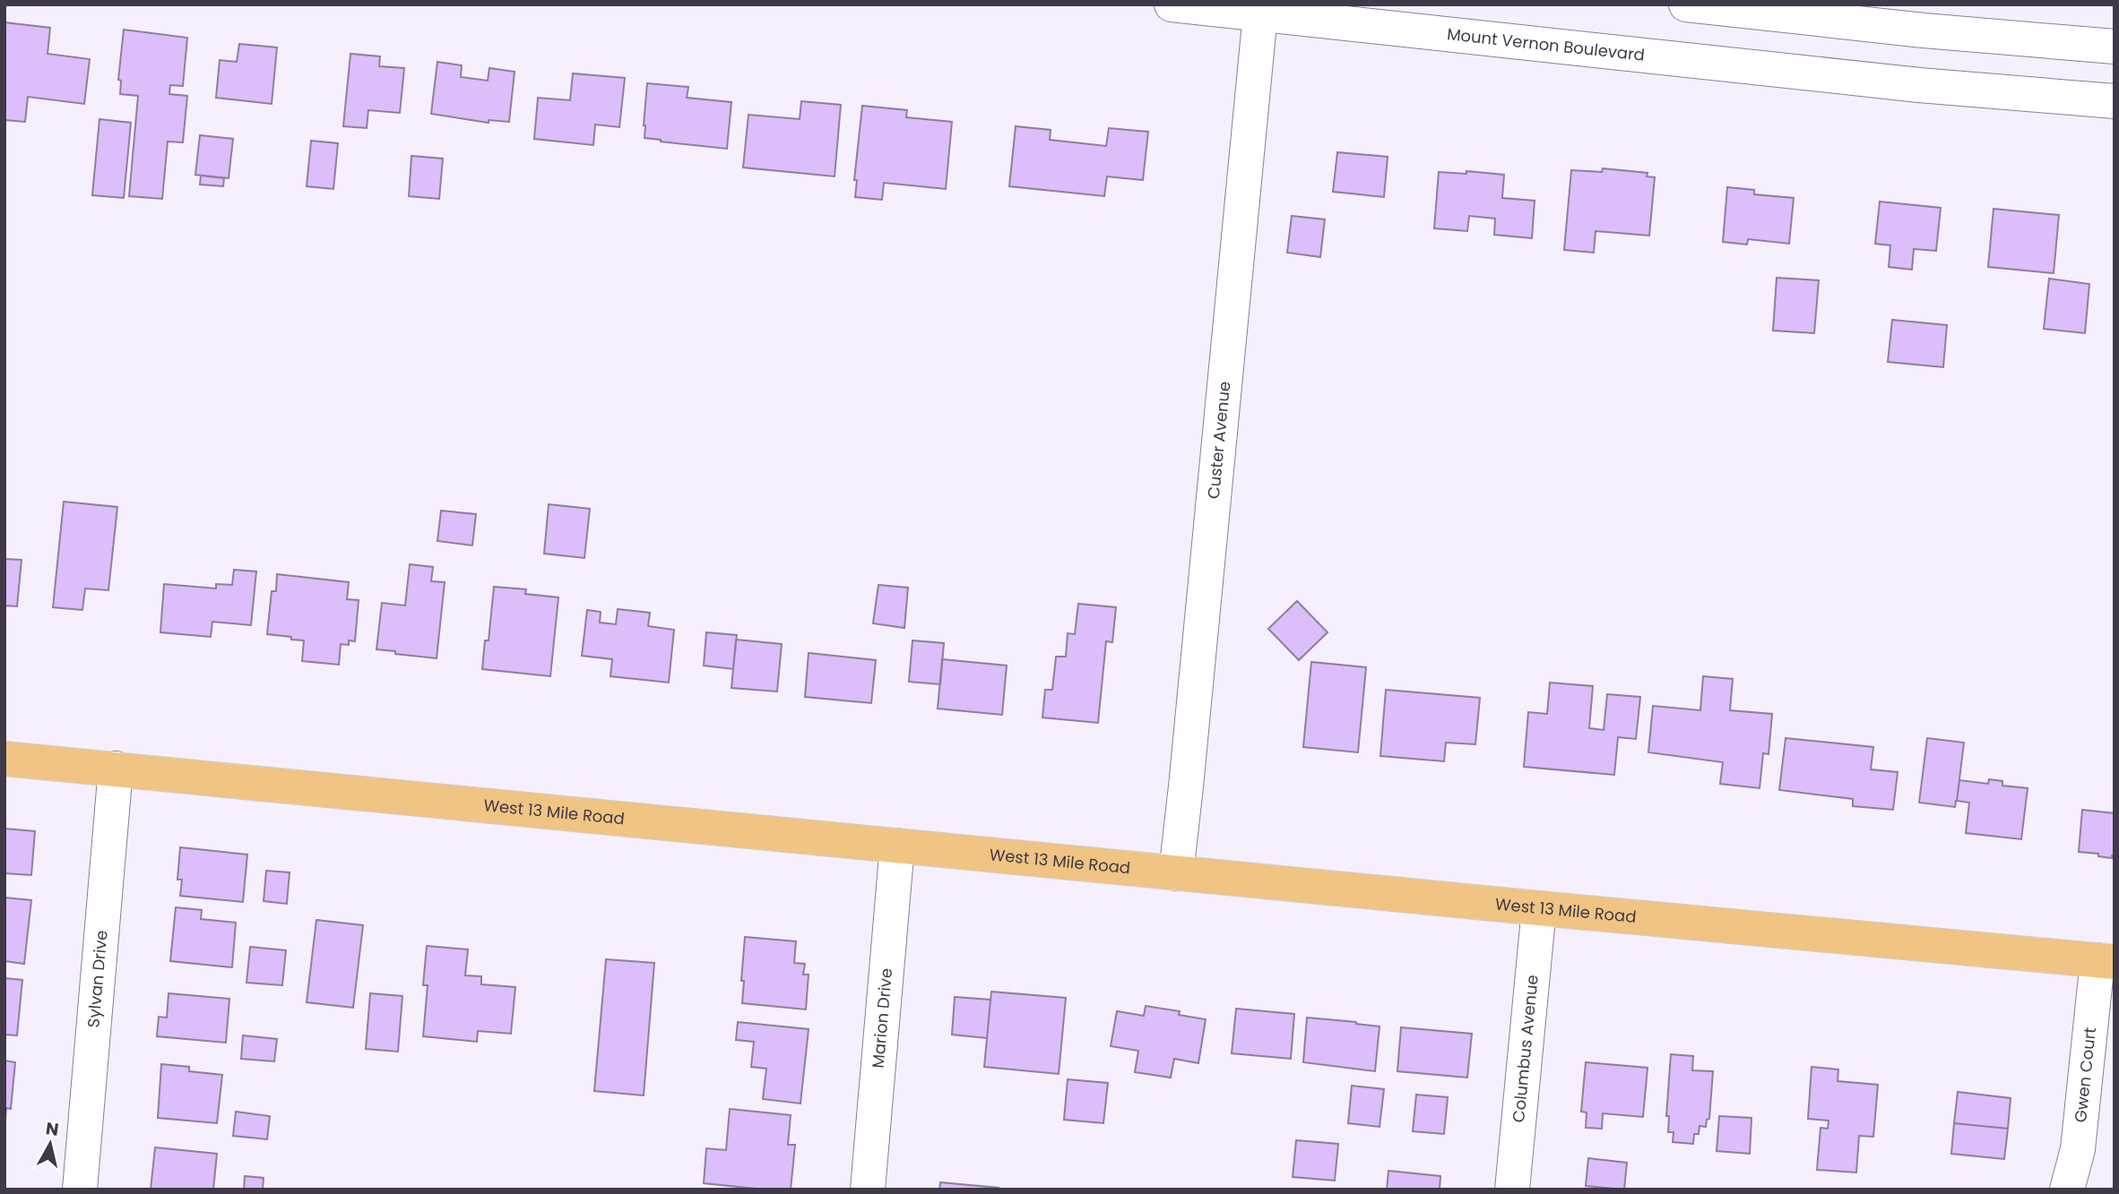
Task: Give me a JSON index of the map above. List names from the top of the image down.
{
  "streets": {
    "main road": ["West 13 Mile Road"],
    "street": [
      "Mount Vernon Boulevard",
      "Custer Avenue",
      "Sylvan Drive",
      "Marion Drive",
      "Columbus Avenue",
      "Gwen Court"
    ]
  },
  "crossings": [
    ["Mount Vernon Boulevard", "Custer Avenue"],
    ["Custer Avenue", "West 13 Mile Road"],
    ["West 13 Mile Road", "Sylvan Drive"],
    ["West 13 Mile Road", "Marion Drive"],
    ["West 13 Mile Road", "Columbus Avenue"],
    ["West 13 Mile Road", "Gwen Court"]
  ],
  "north": "top"
}
